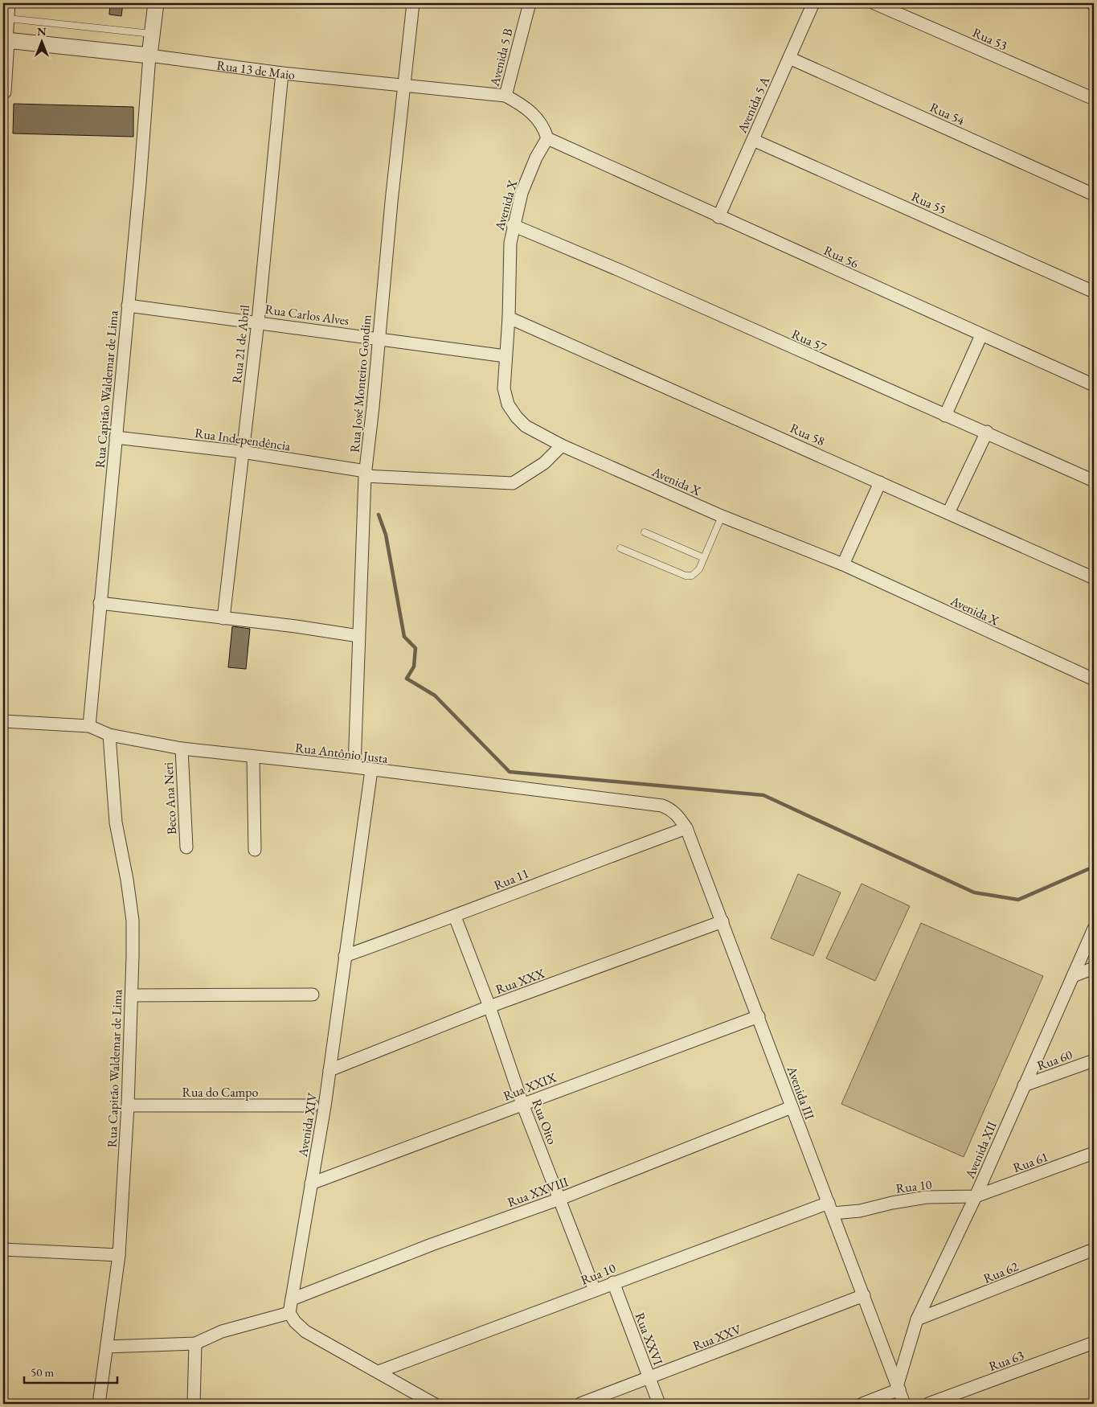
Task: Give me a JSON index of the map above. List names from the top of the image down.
{
  "streets": {
    "street": [
      "Rua 53",
      "Avenida 5 B",
      "Rua 13 de Maio",
      "Avenida 5 A",
      "Rua 54",
      "Rua 55",
      "Avenida X",
      "Rua 56",
      "Rua Carlos Alves",
      "Rua 57",
      "Rua 21 de Abril",
      "Rua José Monteiro Gondim",
      "Rua Capitão Waldemar de Lima",
      "Rua 58",
      "Rua Independência",
      "Rua Antônio Justa",
      "Beco Ana Neri",
      "Rua 11",
      "Rua XXX",
      "Rua 60",
      "Rua XXIX",
      "Rua do Campo",
      "Avenida III",
      "Rua Oito",
      "Avenida XIV",
      "Avenida XII",
      "Rua 61",
      "Rua 10",
      "Rua XXVIII",
      "Rua 62",
      "Rua XXV",
      "Rua XXVI",
      "Rua 63"
    ]
  },
  "crossings": [
    ["Avenida 5 B", "Rua 13 de Maio"],
    ["Avenida 5 B", "Avenida X"],
    ["Avenida 5 B", "Rua 56"],
    ["Rua 13 de Maio", "Rua 21 de Abril"],
    ["Rua 13 de Maio", "Rua José Monteiro Gondim"],
    ["Rua 13 de Maio", "Rua Capitão Waldemar de Lima"],
    ["Avenida 5 A", "Rua 54"],
    ["Avenida 5 A", "Rua 55"],
    ["Avenida 5 A", "Rua 56"],
    ["Avenida X", "Rua 56"],
    ["Avenida X", "Rua Carlos Alves"],
    ["Avenida X", "Rua 57"],
    ["Avenida X", "Rua 58"],
    ["Avenida X", "Rua Independência"],
    ["Rua Carlos Alves", "Rua 21 de Abril"],
    ["Rua Carlos Alves", "Rua José Monteiro Gondim"],
    ["Rua Carlos Alves", "Rua Capitão Waldemar de Lima"],
    ["Rua 21 de Abril", "Rua Independência"],
    ["Rua José Monteiro Gondim", "Rua Independência"],
    ["Rua José Monteiro Gondim", "Rua Antônio Justa"],
    ["Rua Capitão Waldemar de Lima", "Rua Independência"],
    ["Rua Capitão Waldemar de Lima", "Rua Antônio Justa"],
    ["Rua Capitão Waldemar de Lima", "Rua do Campo"],
    ["Rua Antônio Justa", "Beco Ana Neri"],
    ["Rua Antônio Justa", "Avenida III"],
    ["Rua Antônio Justa", "Avenida XIV"],
    ["Rua 11", "Avenida III"],
    ["Rua 11", "Rua Oito"],
    ["Rua 11", "Avenida XIV"],
    ["Rua XXX", "Avenida III"],
    ["Rua XXX", "Rua Oito"],
    ["Rua XXX", "Avenida XIV"],
    ["Rua 60", "Avenida XII"],
    ["Rua XXIX", "Avenida III"],
    ["Rua XXIX", "Rua Oito"],
    ["Rua XXIX", "Avenida XIV"],
    ["Avenida III", "Avenida XII"],
    ["Avenida III", "Rua 10"],
    ["Avenida III", "Rua XXVIII"],
    ["Avenida III", "Rua XXV"],
    ["Rua Oito", "Rua 10"],
    ["Rua Oito", "Rua XXVIII"],
    ["Avenida XIV", "Rua XXVIII"],
    ["Avenida XII", "Rua 61"],
    ["Avenida XII", "Rua 10"],
    ["Avenida XII", "Rua 62"],
    ["Rua 61", "Rua 10"],
    ["Rua 10", "Rua XXVI"],
    ["Rua XXV", "Rua XXVI"]
  ],
  "scale_bar": "50 m",
  "north": "top"
}
